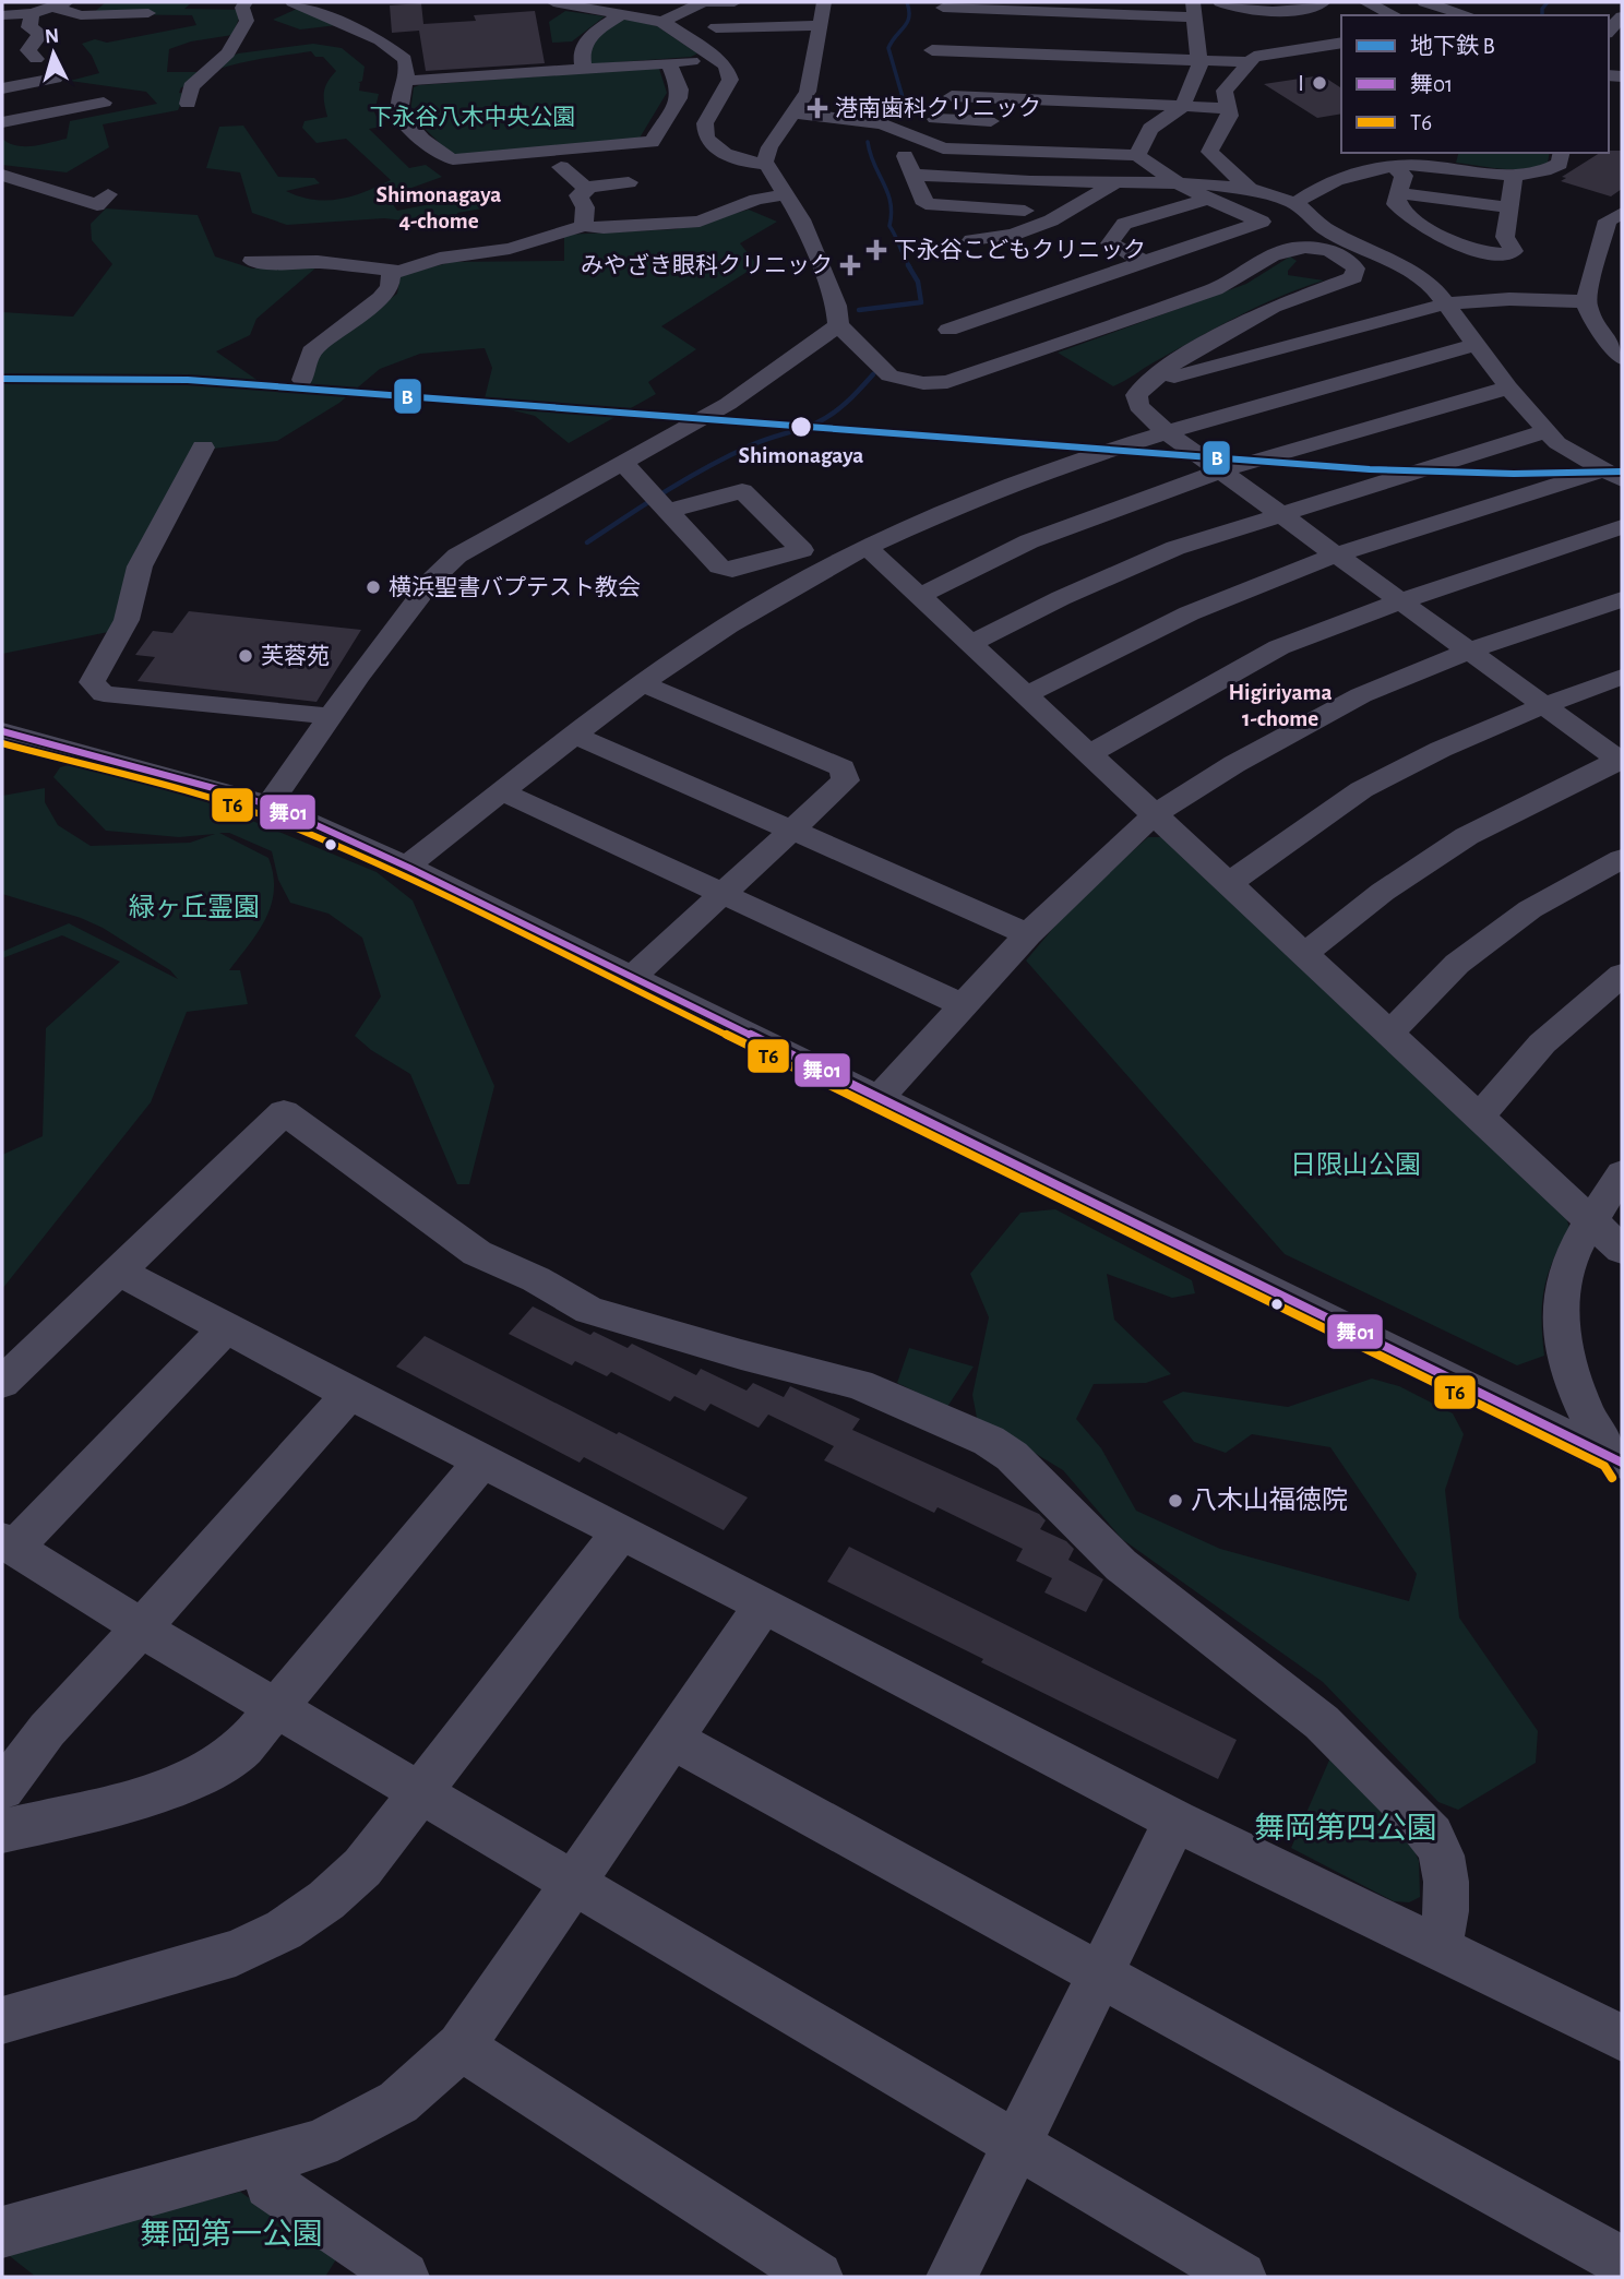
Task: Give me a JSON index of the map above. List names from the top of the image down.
{
  "districts": ["Shimonagaya 4-chome", "Higiriyama 1-chome"],
  "parks": [
    "下永谷八木中央公園",
    "緑ヶ丘霊園",
    "日限山公園",
    "舞岡第四公園",
    "舞岡第一公園"
  ],
  "places": {
    "other": [
      "I",
      "Shimonagaya",
      "横浜聖書バプテスト教会",
      "芙蓉苑",
      "八木山福徳院"
    ],
    "health": ["港南歯科クリニック", "下永谷こどもクリニック", "みやざき眼科クリニック"]
  },
  "lines": ["metro line B", "transit line 舞01", "transit line T6"],
  "legend": ["地下鉄 B", "舞01", "T6"],
  "north": "top"
}
